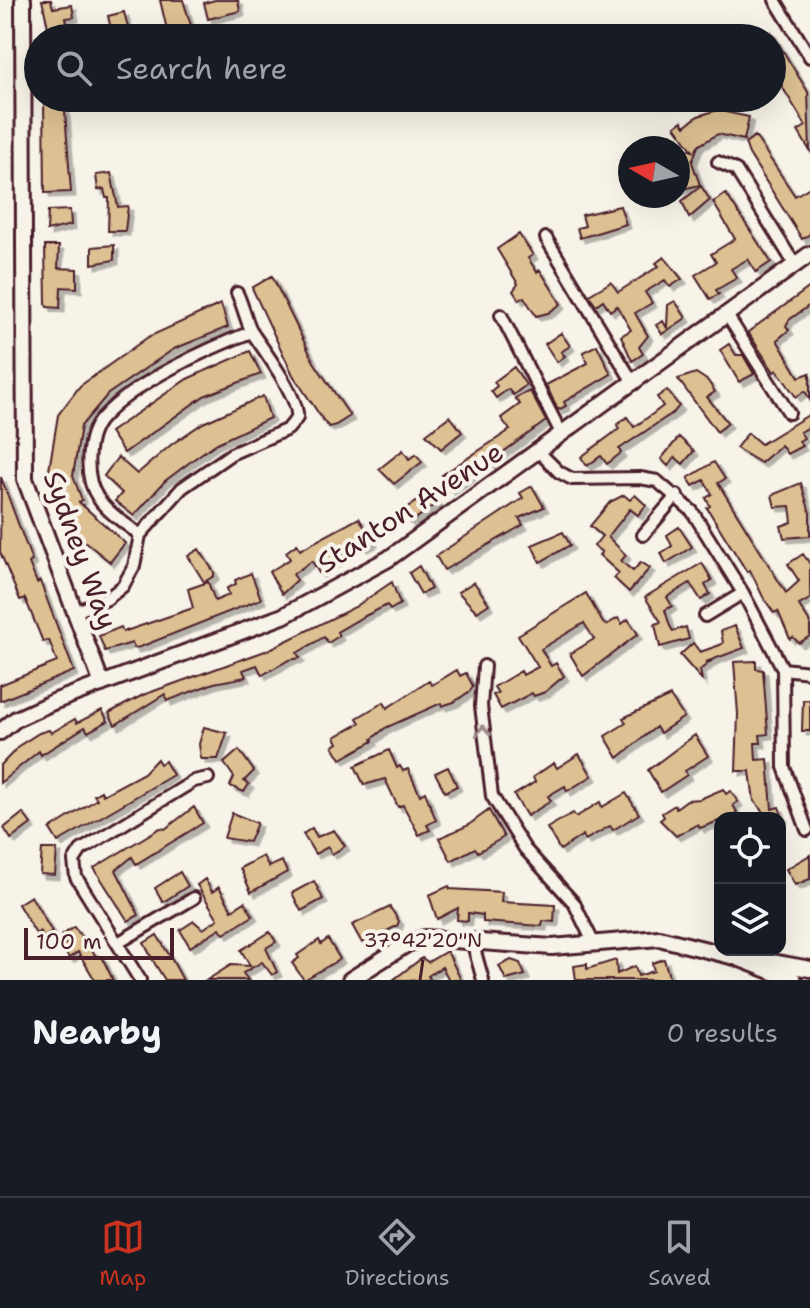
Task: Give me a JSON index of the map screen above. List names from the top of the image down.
{
  "streets": {
    "street": ["Stanton Avenue", "Sydney Way"]
  },
  "crossings": [
    ["Stanton Avenue", "Sydney Way"]
  ],
  "scale_bar": "100 m",
  "north": "left",
  "page": {
    "search": "Search here",
    "scale": "100 m",
    "heading": ["Nearby", "0 results"],
    "nav": ["Map", "Directions", "Saved"]
  },
  "coordinates": ["37°42'20\"N"]
}
